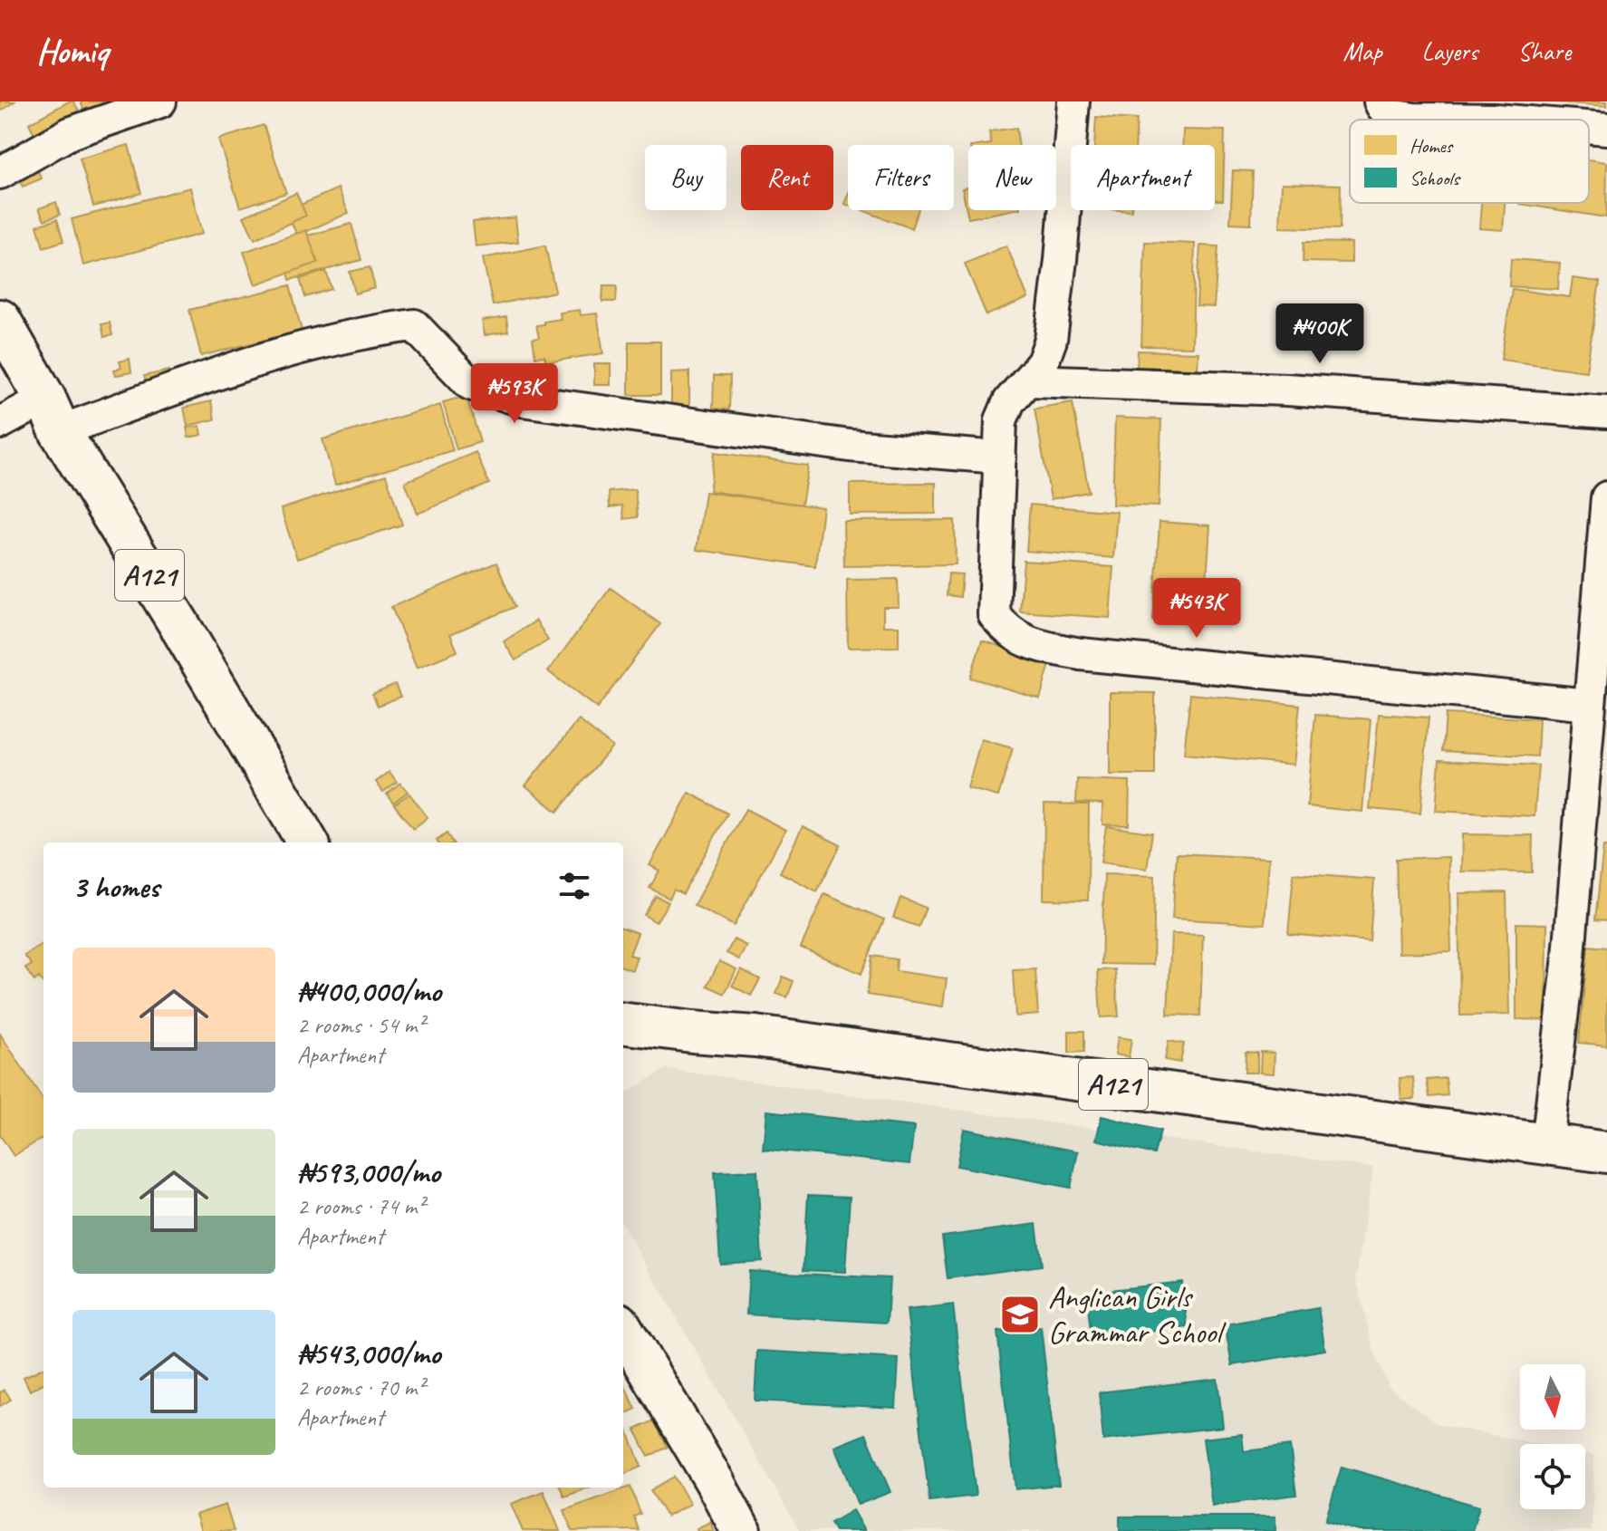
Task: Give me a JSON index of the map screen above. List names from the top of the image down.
{
  "streets": {
    "main road": ["A121"]
  },
  "places": {
    "school or university": ["Anglican Girls Grammar School"]
  },
  "legend": ["Homes", "Schools"],
  "north": "bottom",
  "page": {
    "header": "Homiq",
    "nav": ["Map", "Layers", "Share"],
    "chip": [
      "Buy",
      "Rent",
      "Filters",
      "New",
      "Apartment"
    ],
    "price": ["₦400K", "₦593K", "₦543K"],
    "heading": "3 homes",
    "list": [
      {
        "name": "₦400,000/mo",
        "note": "2 rooms · 54 m² · Apartment"
      },
      {
        "name": "₦593,000/mo",
        "note": "2 rooms · 74 m² · Apartment"
      },
      {
        "name": "₦543,000/mo",
        "note": "2 rooms · 70 m² · Apartment"
      }
    ]
  }
}
